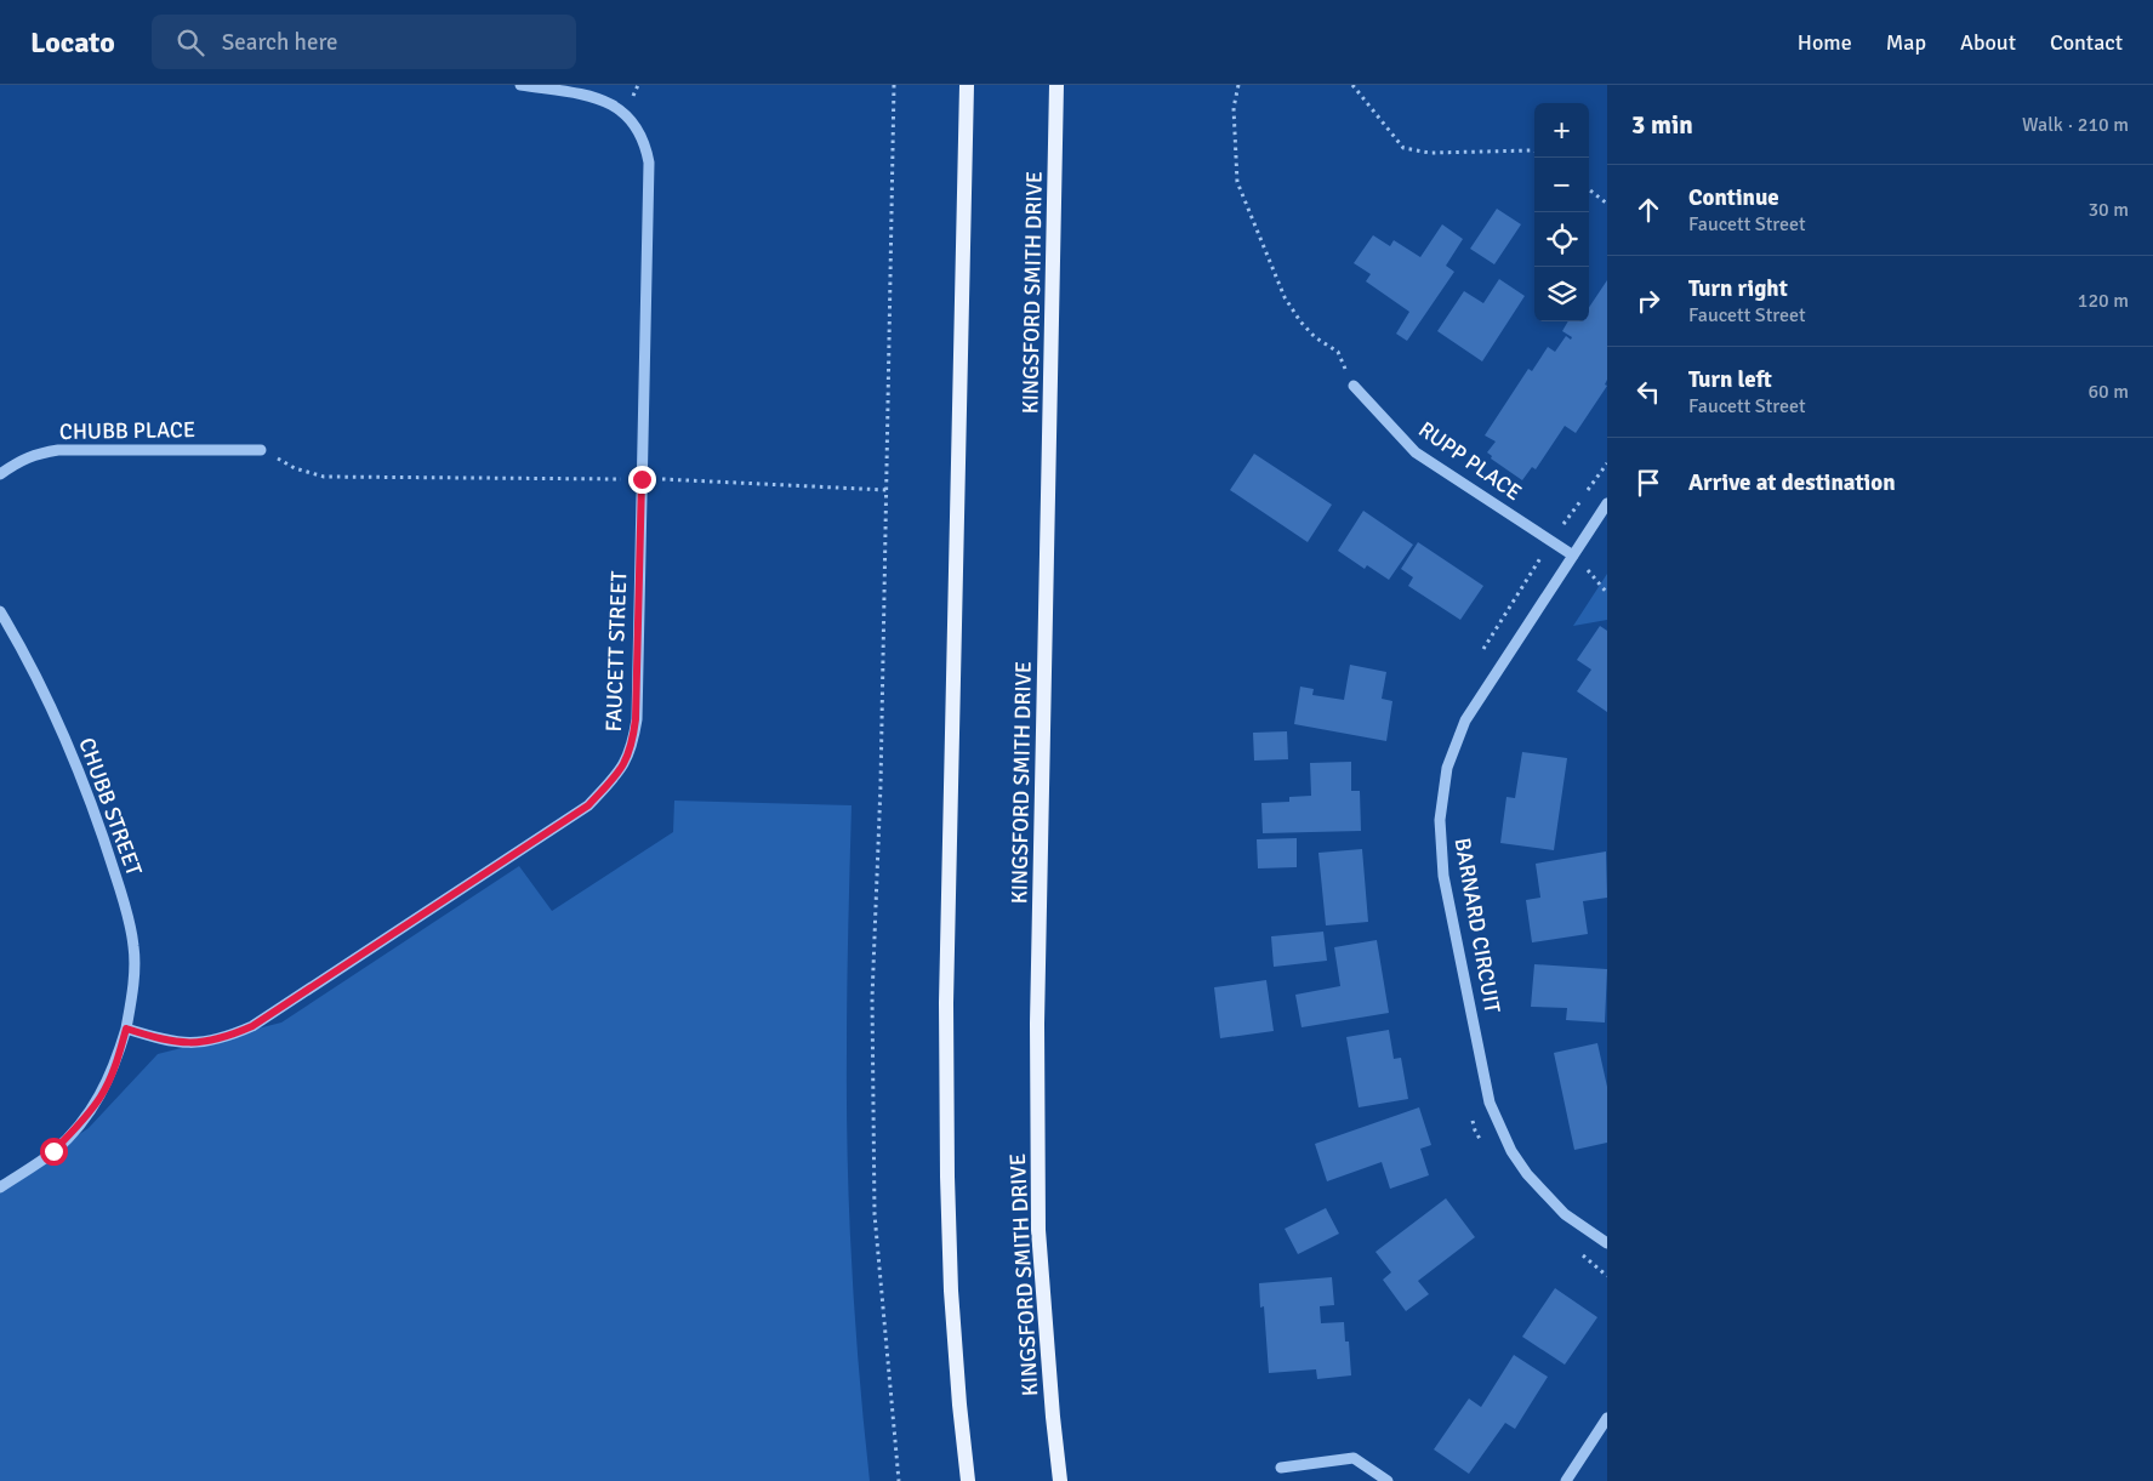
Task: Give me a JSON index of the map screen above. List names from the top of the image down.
{
  "streets": {
    "main road": ["KINGSFORD SMITH DRIVE"],
    "street": [
      "CHUBB PLACE",
      "RUPP PLACE",
      "FAUCETT STREET",
      "CHUBB STREET",
      "BARNARD CIRCUIT"
    ]
  },
  "crossings": [
    ["RUPP PLACE", "BARNARD CIRCUIT"],
    ["FAUCETT STREET", "CHUBB STREET"]
  ],
  "page": {
    "header": "Locato",
    "search": "Search here",
    "nav": [
      "Home",
      "Map",
      "About",
      "Contact"
    ],
    "heading": ["3 min", "Walk · 210 m"],
    "map_buttons": ["+", "−"],
    "list": [
      ["Continue", "Faucett Street", "30 m"],
      ["Turn right", "Faucett Street", "120 m"],
      ["Turn left", "Faucett Street", "60 m"],
      "Arrive at destination"
    ]
  }
}
